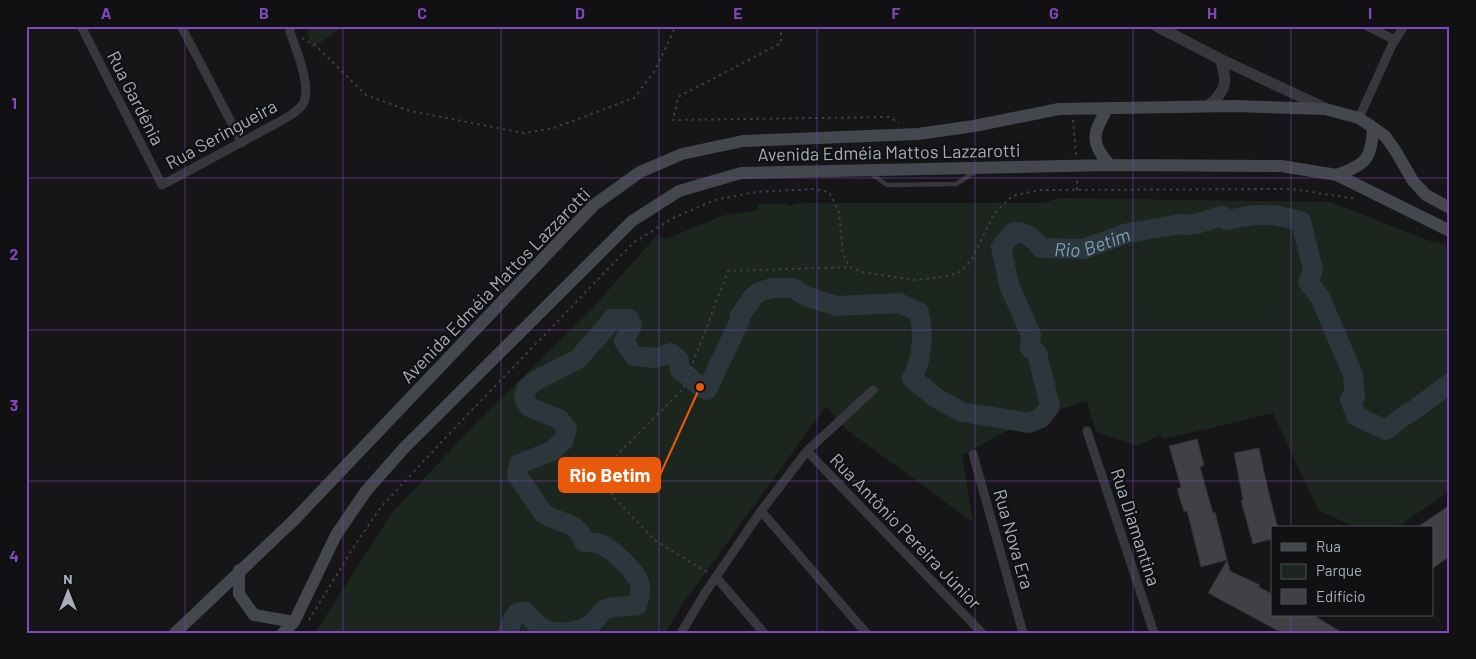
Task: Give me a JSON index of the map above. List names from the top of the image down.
{
  "streets": {
    "main road": ["Avenida Edméia Mattos Lazzarotti"],
    "street": [
      "Rua Gardênia",
      "Rua Seringueira",
      "Rua Diamantina",
      "Rua Antônio Pereira Júnior",
      "Rua Nova Era"
    ]
  },
  "crossings": [
    ["Rua Gardênia", "Rua Seringueira"]
  ],
  "water": ["Rio Betim"],
  "places": ["Rio Betim"],
  "legend": ["Rua", "Parque", "Edifício"],
  "north": "top",
  "grid": {
    "columns": [
      "A",
      "B",
      "C",
      "D",
      "E",
      "F",
      "G",
      "H",
      "I"
    ],
    "rows": [
      "1",
      "2",
      "3",
      "4"
    ]
  }
}
